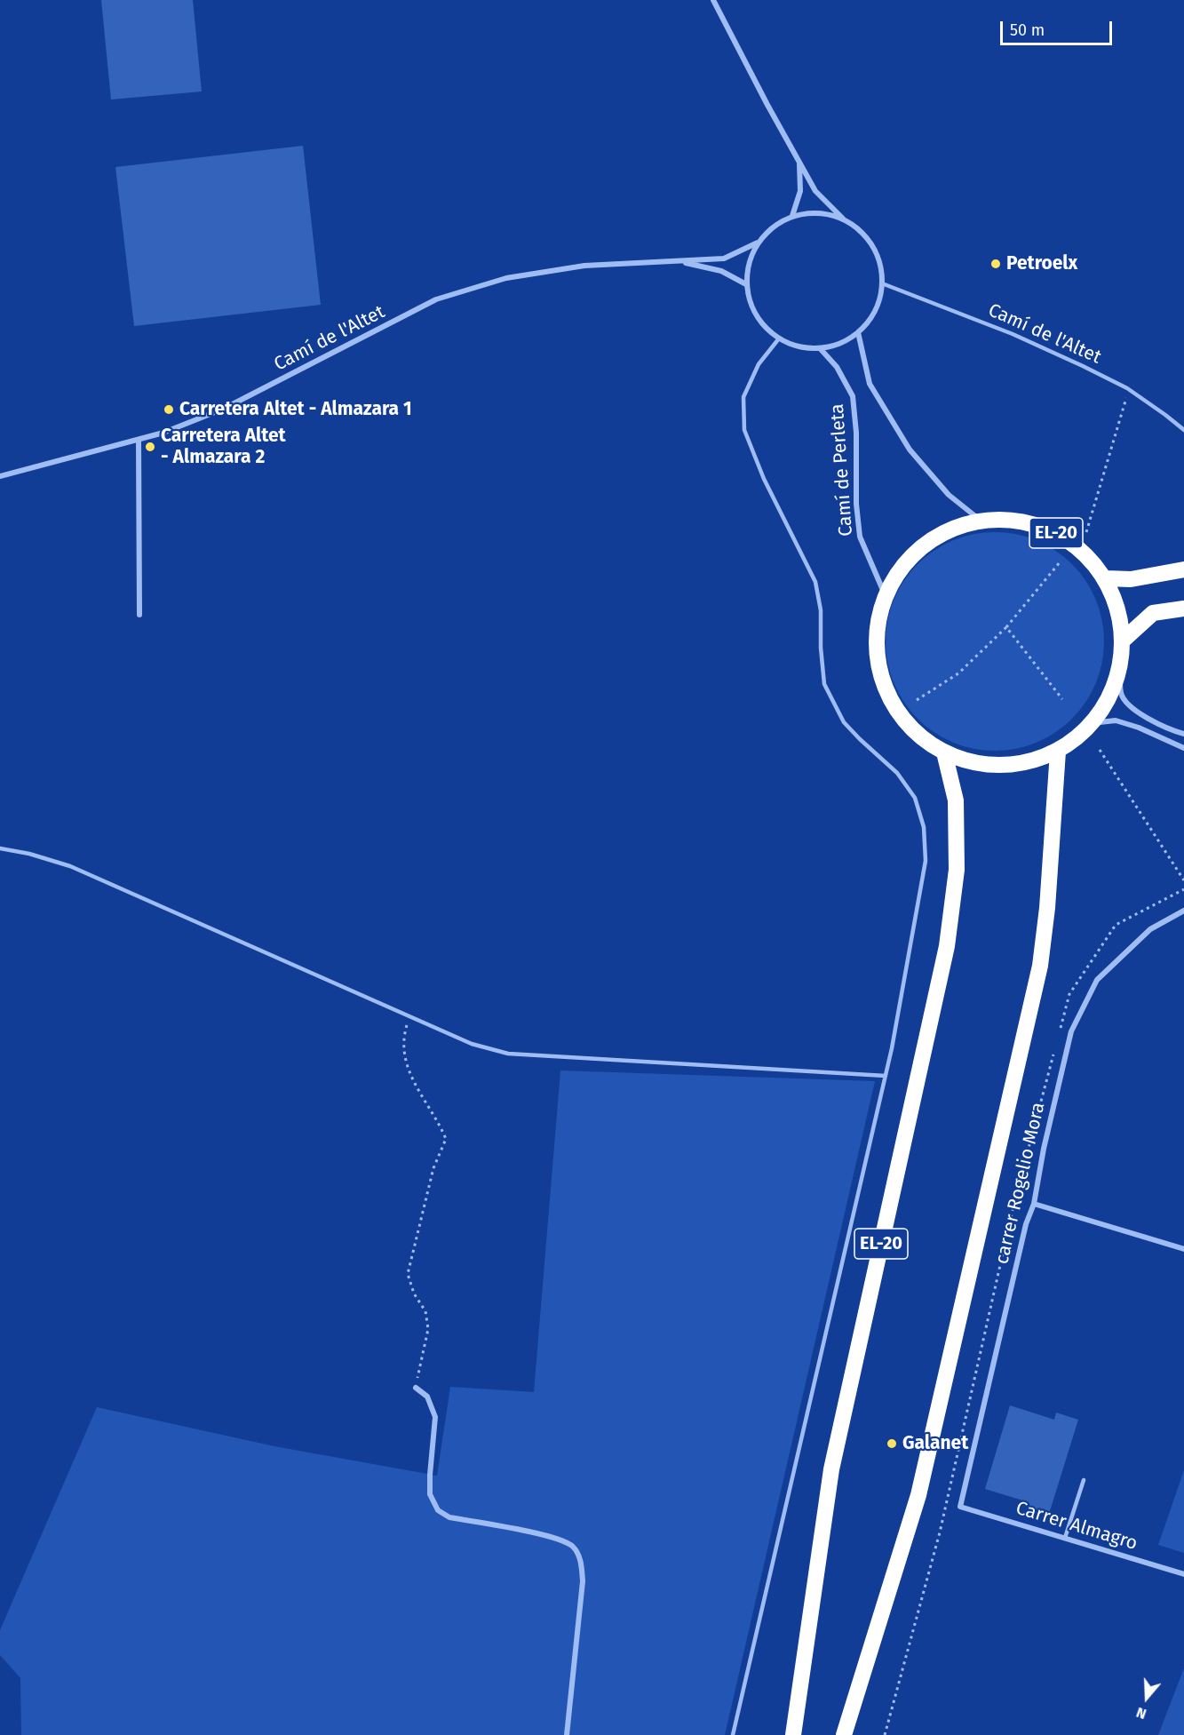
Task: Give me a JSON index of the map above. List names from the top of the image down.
{
  "streets": {
    "highway": ["EL-20"],
    "street": [
      "Camí de l'Altet",
      "Camí de Perleta",
      "carrer Rogelio Mora",
      "Carrer Almagro"
    ]
  },
  "crossings": [
    ["Camí de l'Altet", "Camí de Perleta"],
    ["Camí de Perleta", "EL-20"],
    ["carrer Rogelio Mora", "Carrer Almagro"]
  ],
  "places": [
    "Petroelx",
    "Carretera Altet - Almazara 1",
    "Carretera Altet - Almazara 2",
    "Galanet"
  ],
  "scale_bar": "50 m",
  "north": "bottom"
}
